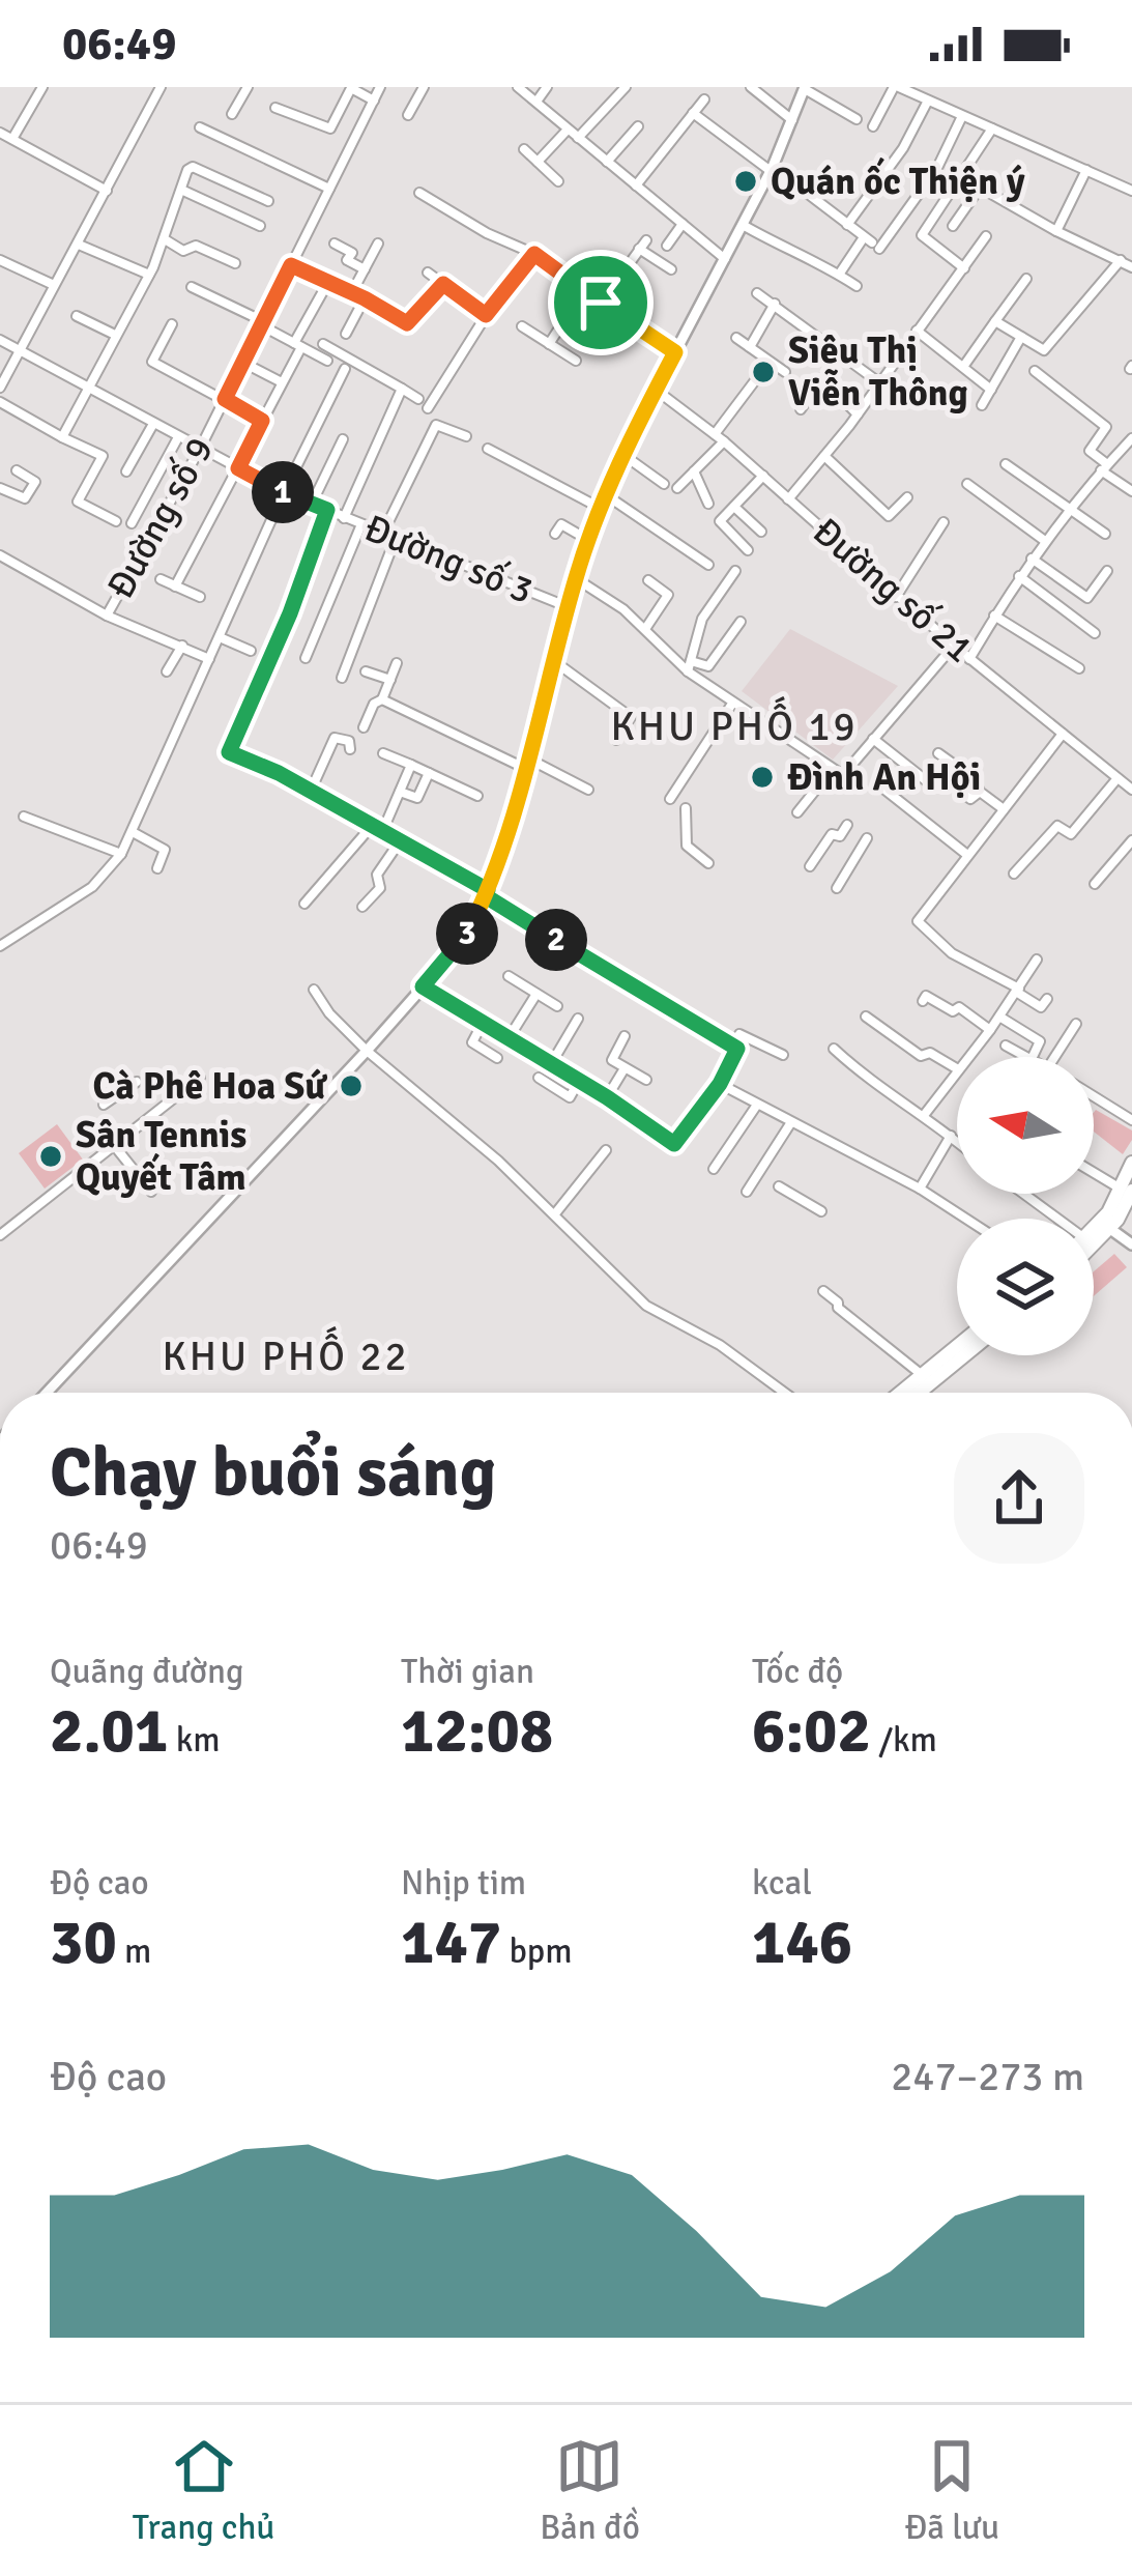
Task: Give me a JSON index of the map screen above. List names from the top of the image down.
{
  "streets": {
    "street": ["Đường số 9", "Đường số 3", "Đường số 21"]
  },
  "crossings": [
    ["Đường số 9", "Đường số 3"]
  ],
  "districts": ["KHU PHỐ 19", "KHU PHỐ 22"],
  "places": [
    "Quán ốc Thiện ý",
    "Siêu Thị Viễn Thông",
    "Đình An Hội",
    "Cà Phê Hoa Sứ",
    "Sân Tennis Quyết Tâm"
  ],
  "north": "left",
  "page": {
    "status": "06:49",
    "pins": ["1", "3", "2"],
    "heading": ["Chạy buổi sáng", "06:49"],
    "stats": [
      ["Quãng đường", "2.01 km"],
      ["Thời gian", "12:08"],
      ["Tốc độ", "6:02 /km"],
      ["Độ cao", "30 m"],
      ["Nhịp tim", "147 bpm"],
      ["kcal", "146"]
    ],
    "chart": ["Độ cao", "247–273 m"],
    "tabs": ["Trang chủ", "Bản đồ", "Đã lưu"]
  }
}
